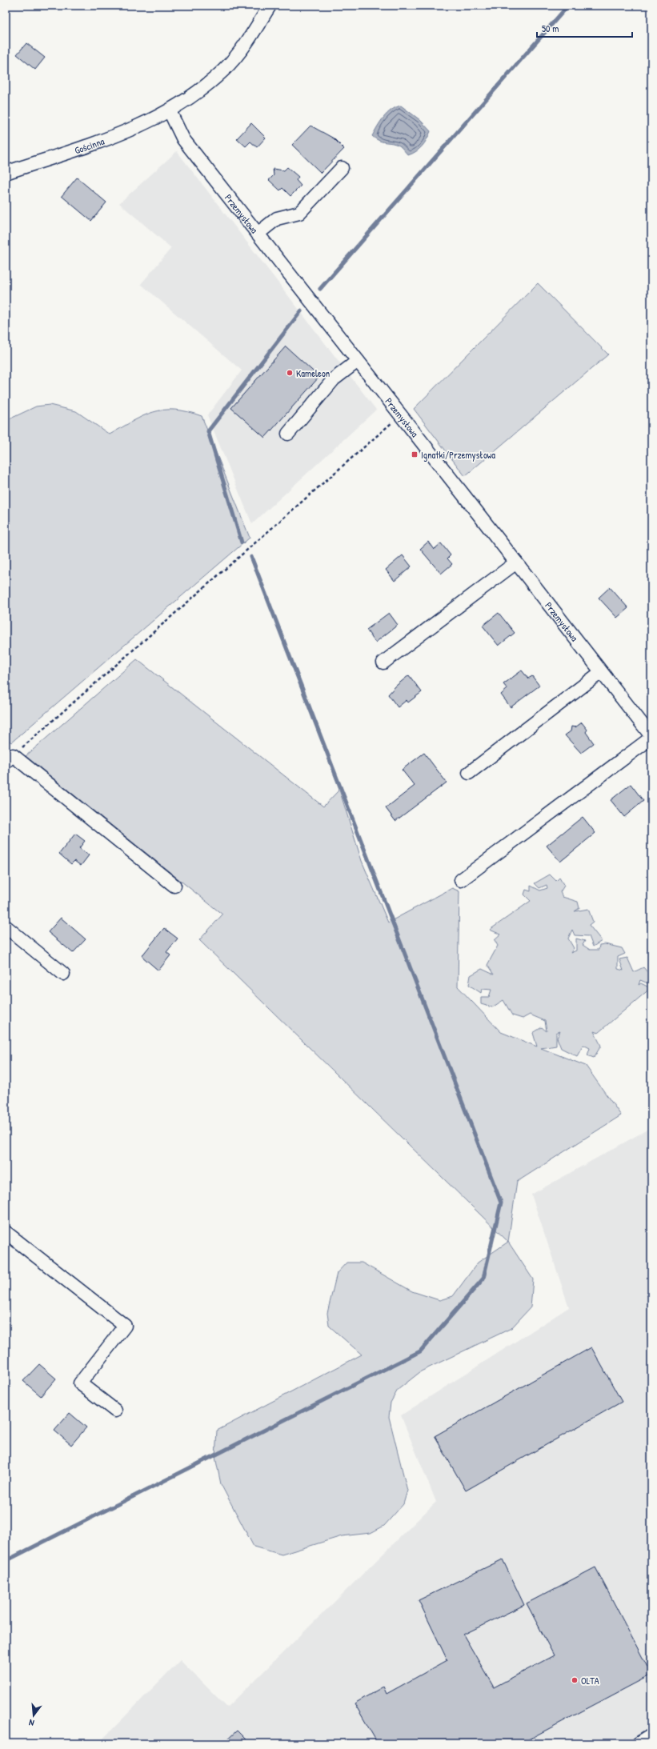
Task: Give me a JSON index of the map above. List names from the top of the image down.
{
  "streets": {
    "street": ["Gościnna", "Przemysłowa"]
  },
  "crossings": [
    ["Gościnna", "Przemysłowa"]
  ],
  "places": {
    "other": ["Kameleon", "OLTA"],
    "transit": ["Ignatki/Przemysłowa"]
  },
  "scale_bar": "50 m",
  "north": "bottom"
}
